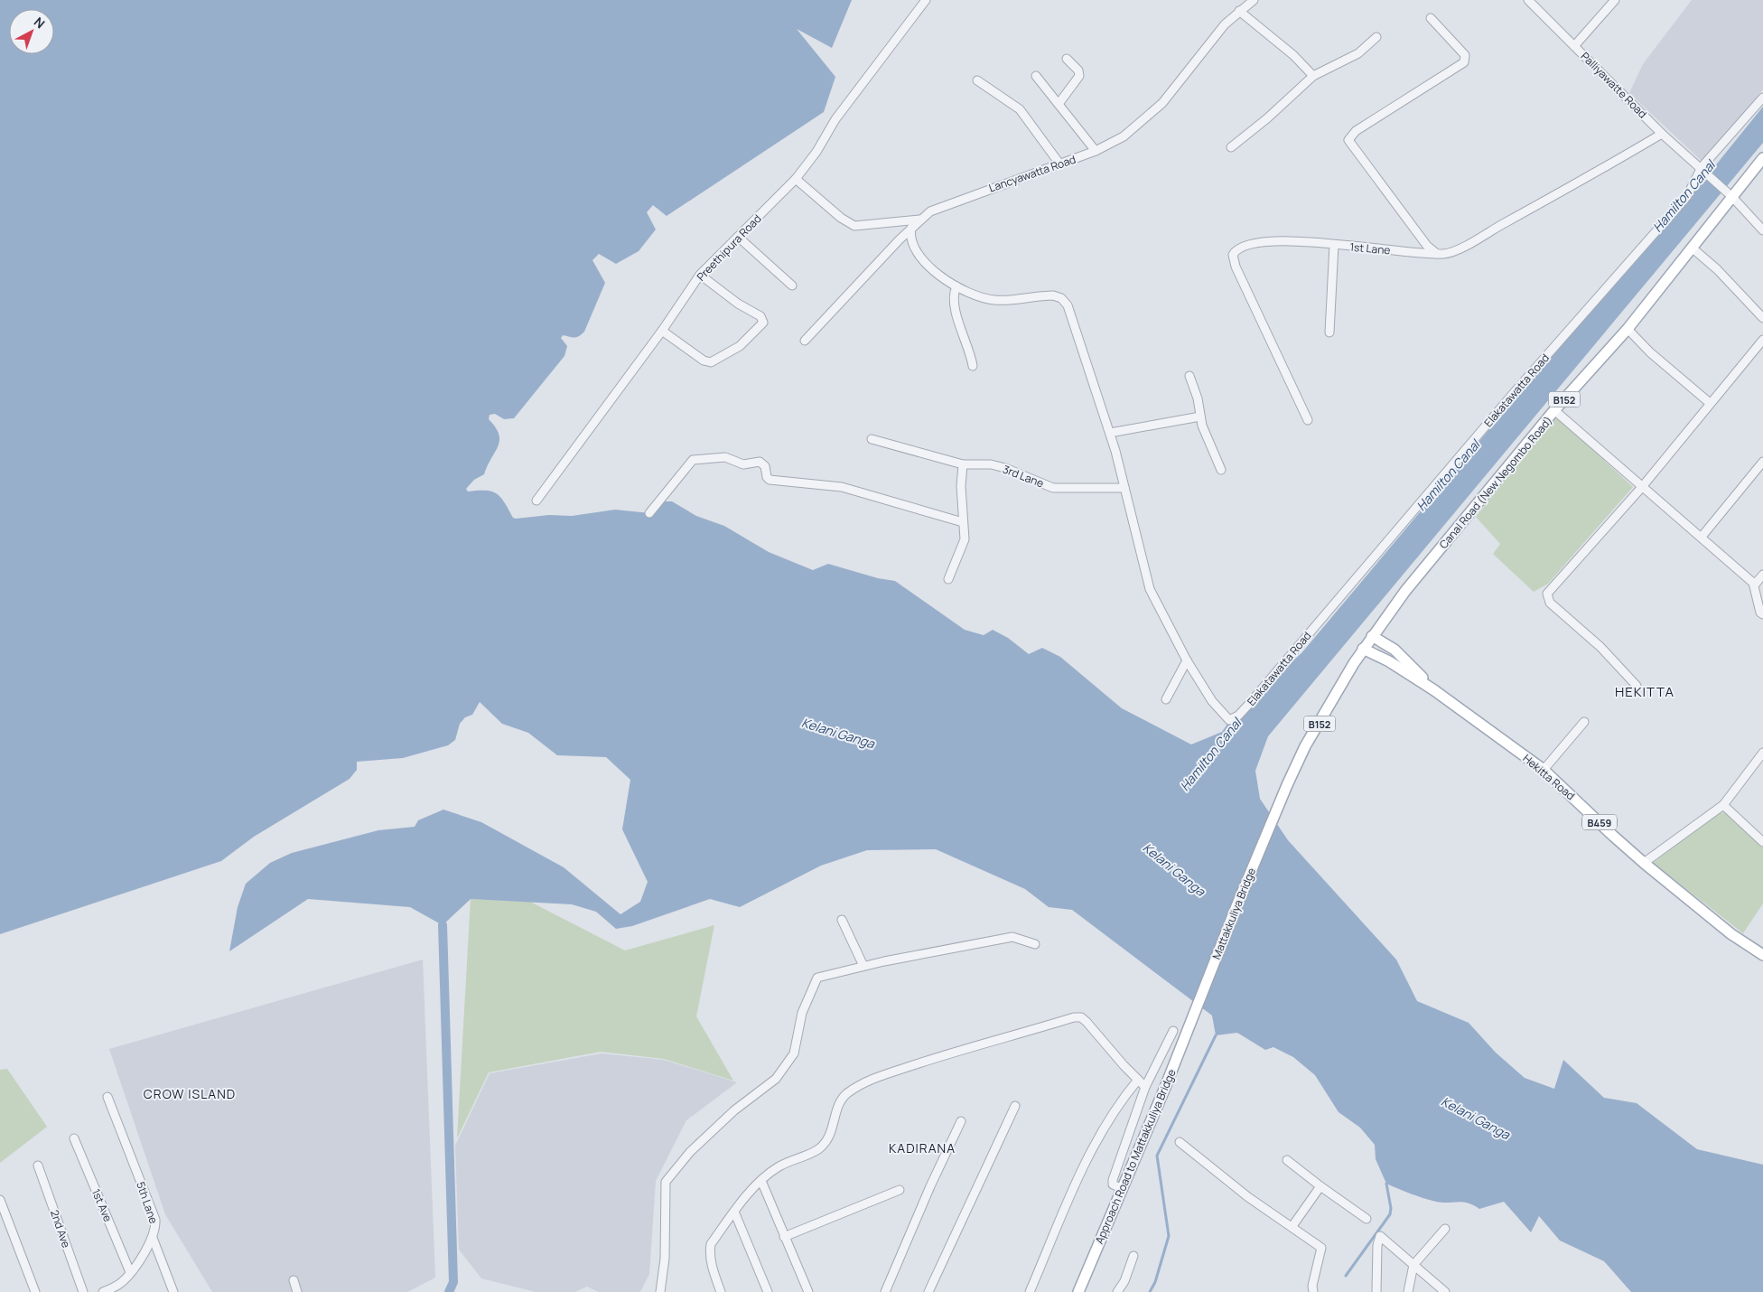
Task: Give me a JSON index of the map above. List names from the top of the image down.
{
  "streets": {
    "main road": [
      "B152",
      "Canal Road (New Negombo Road)",
      "Hekitta Road",
      "B459",
      "Mattakkuliya Bridge",
      "Approach Road to Mattakkuliya Bridge"
    ],
    "street": [
      "Palliyawatte Road",
      "Lancyawatta Road",
      "Preethipura Road",
      "1st Lane",
      "Elakatawatta Road",
      "3rd Lane",
      "5th Lane",
      "1st Ave",
      "2nd Ave"
    ]
  },
  "crossings": [
    ["Palliyawatte Road", "1st Lane"],
    ["Palliyawatte Road", "Elakatawatta Road"],
    ["Palliyawatte Road", "Canal Road (New Negombo Road)"],
    ["Canal Road (New Negombo Road)", "Hekitta Road"],
    ["Canal Road (New Negombo Road)", "Mattakkuliya Bridge"],
    ["Mattakkuliya Bridge", "Approach Road to Mattakkuliya Bridge"],
    ["5th Lane", "1st Ave"]
  ],
  "districts": ["HEKITTA", "CROW ISLAND", "KADIRANA"],
  "water": ["Hamilton Canal", "Kelani Ganga"],
  "north": "top right"
}
